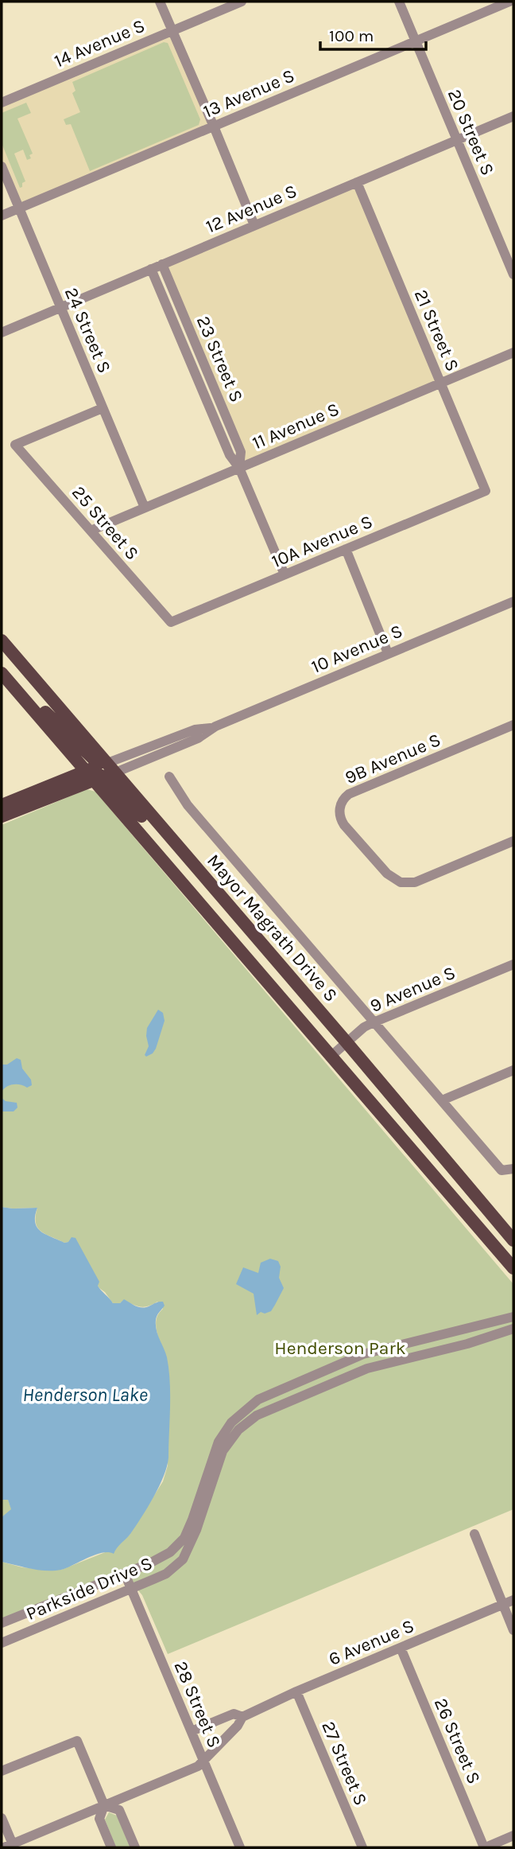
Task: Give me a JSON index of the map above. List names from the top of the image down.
{
  "streets": {
    "main road": ["Mayor Magrath Drive S"],
    "street": [
      "14 Avenue S",
      "13 Avenue S",
      "20 Street S",
      "12 Avenue S",
      "24 Street S",
      "21 Street S",
      "23 Street S",
      "11 Avenue S",
      "25 Street S",
      "10A Avenue S",
      "10 Avenue S",
      "9B Avenue S",
      "9 Avenue S",
      "Parkside Drive S",
      "6 Avenue S",
      "28 Street S",
      "26 Street S",
      "27 Street S"
    ]
  },
  "crossings": [
    ["13 Avenue S", "20 Street S"],
    ["13 Avenue S", "24 Street S"],
    ["20 Street S", "12 Avenue S"],
    ["12 Avenue S", "24 Street S"],
    ["12 Avenue S", "21 Street S"],
    ["12 Avenue S", "23 Street S"],
    ["24 Street S", "11 Avenue S"],
    ["24 Street S", "25 Street S"],
    ["21 Street S", "11 Avenue S"],
    ["21 Street S", "10A Avenue S"],
    ["23 Street S", "11 Avenue S"],
    ["23 Street S", "10A Avenue S"],
    ["11 Avenue S", "25 Street S"],
    ["25 Street S", "10A Avenue S"],
    ["10 Avenue S", "Mayor Magrath Drive S"],
    ["Mayor Magrath Drive S", "9 Avenue S"],
    ["Parkside Drive S", "28 Street S"],
    ["6 Avenue S", "28 Street S"],
    ["6 Avenue S", "26 Street S"],
    ["6 Avenue S", "27 Street S"]
  ],
  "water": ["Henderson Lake"],
  "parks": ["Henderson Park"],
  "scale_bar": "100 m"
}
